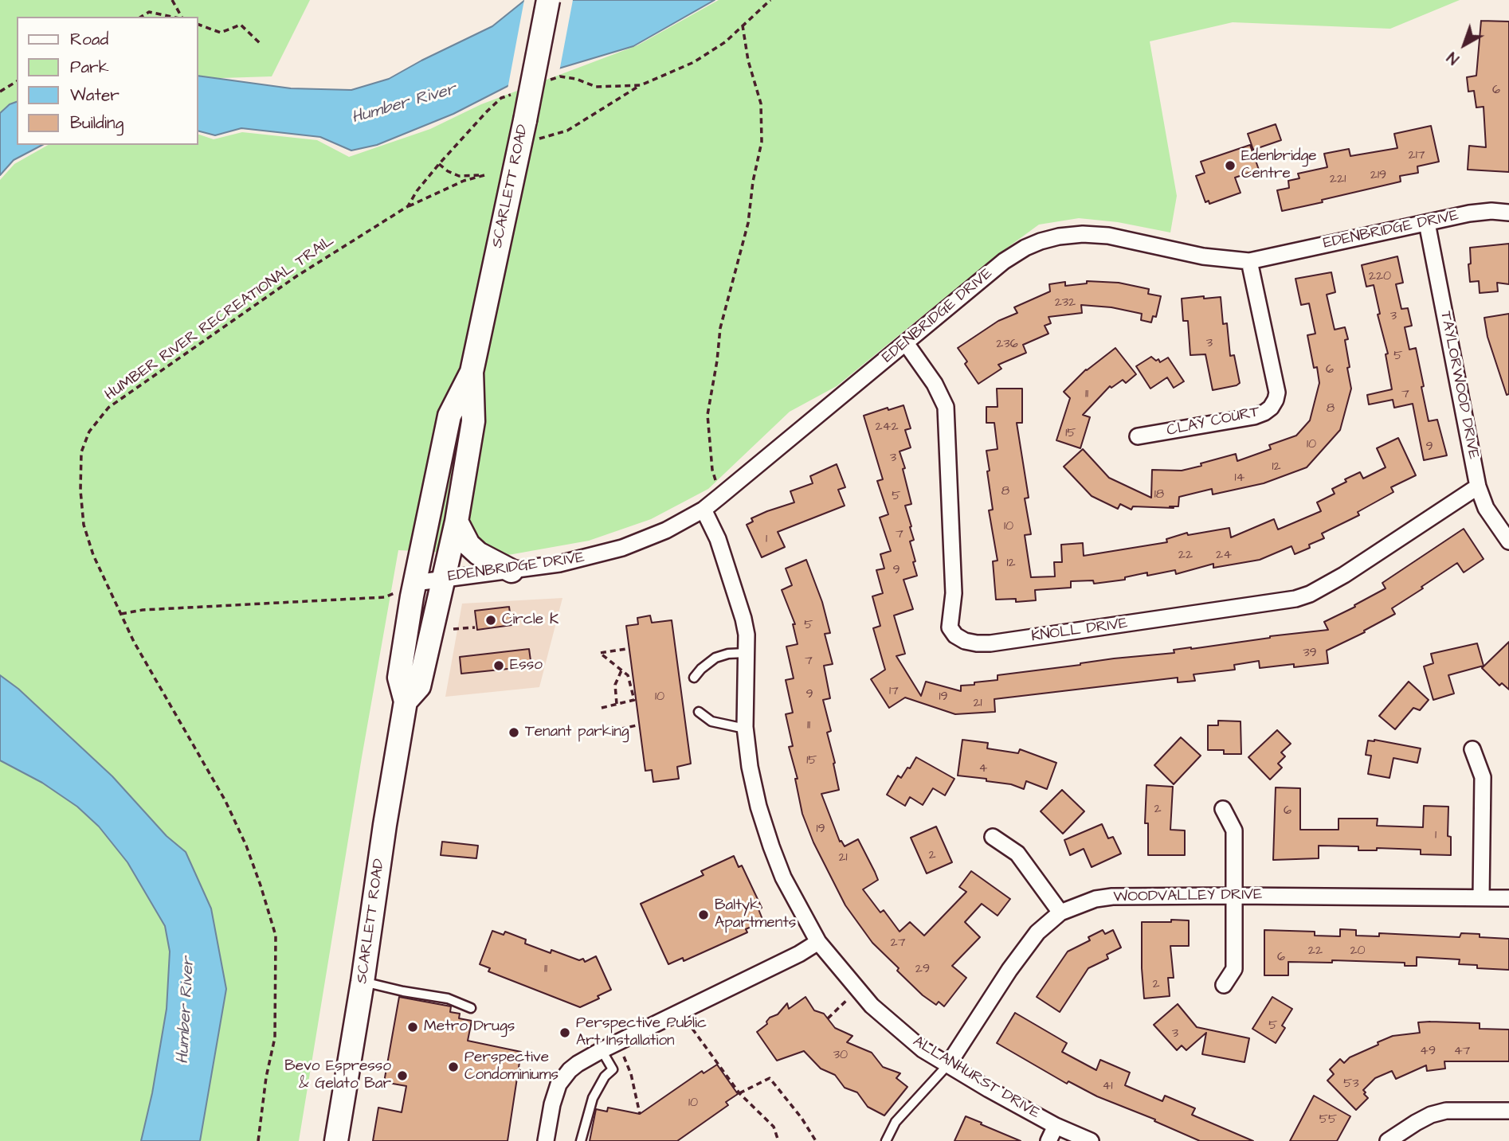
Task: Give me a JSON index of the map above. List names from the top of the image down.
{
  "streets": {
    "main road": ["SCARLETT ROAD"],
    "street": [
      "EDENBRIDGE DRIVE",
      "TAYLORWOOD DRIVE",
      "CLAY COURT",
      "KNOLL DRIVE",
      "WOODVALLEY DRIVE",
      "ALLANHURST DRIVE"
    ],
    "path": ["HUMBER RIVER RECREATIONAL TRAIL"]
  },
  "crossings": [
    ["SCARLETT ROAD", "EDENBRIDGE DRIVE"],
    ["EDENBRIDGE DRIVE", "TAYLORWOOD DRIVE"],
    ["EDENBRIDGE DRIVE", "CLAY COURT"],
    ["EDENBRIDGE DRIVE", "KNOLL DRIVE"],
    ["EDENBRIDGE DRIVE", "ALLANHURST DRIVE"],
    ["TAYLORWOOD DRIVE", "KNOLL DRIVE"],
    ["WOODVALLEY DRIVE", "ALLANHURST DRIVE"]
  ],
  "water": ["Humber River"],
  "places": [
    "Edenbridge Centre",
    "Circle K",
    "Esso",
    "Tenant parking",
    "Baltyk Apartments",
    "Metro Drugs",
    "Perspective Public Art Installation",
    "Perspective Condominiums",
    "Bevo Espresso & Gelato Bar"
  ],
  "house_numbers": [
    "6",
    "217",
    "219",
    "221",
    "220",
    "232",
    "3",
    "3",
    "236",
    "5",
    "6",
    "11",
    "7",
    "8",
    "242",
    "15",
    "10",
    "9",
    "3",
    "12",
    "14",
    "8",
    "18",
    "5",
    "10",
    "7",
    "1",
    "22",
    "24",
    "12",
    "9",
    "5",
    "39",
    "7",
    "17",
    "9",
    "10",
    "19",
    "21",
    "11",
    "15",
    "4",
    "2",
    "6",
    "19",
    "1",
    "2",
    "21",
    "27",
    "22",
    "20",
    "6",
    "11",
    "29",
    "2",
    "5",
    "3",
    "49",
    "47",
    "30",
    "53",
    "41",
    "10",
    "55"
  ],
  "legend": [
    "Road",
    "Park",
    "Water",
    "Building"
  ],
  "north": "bottom left"
}
